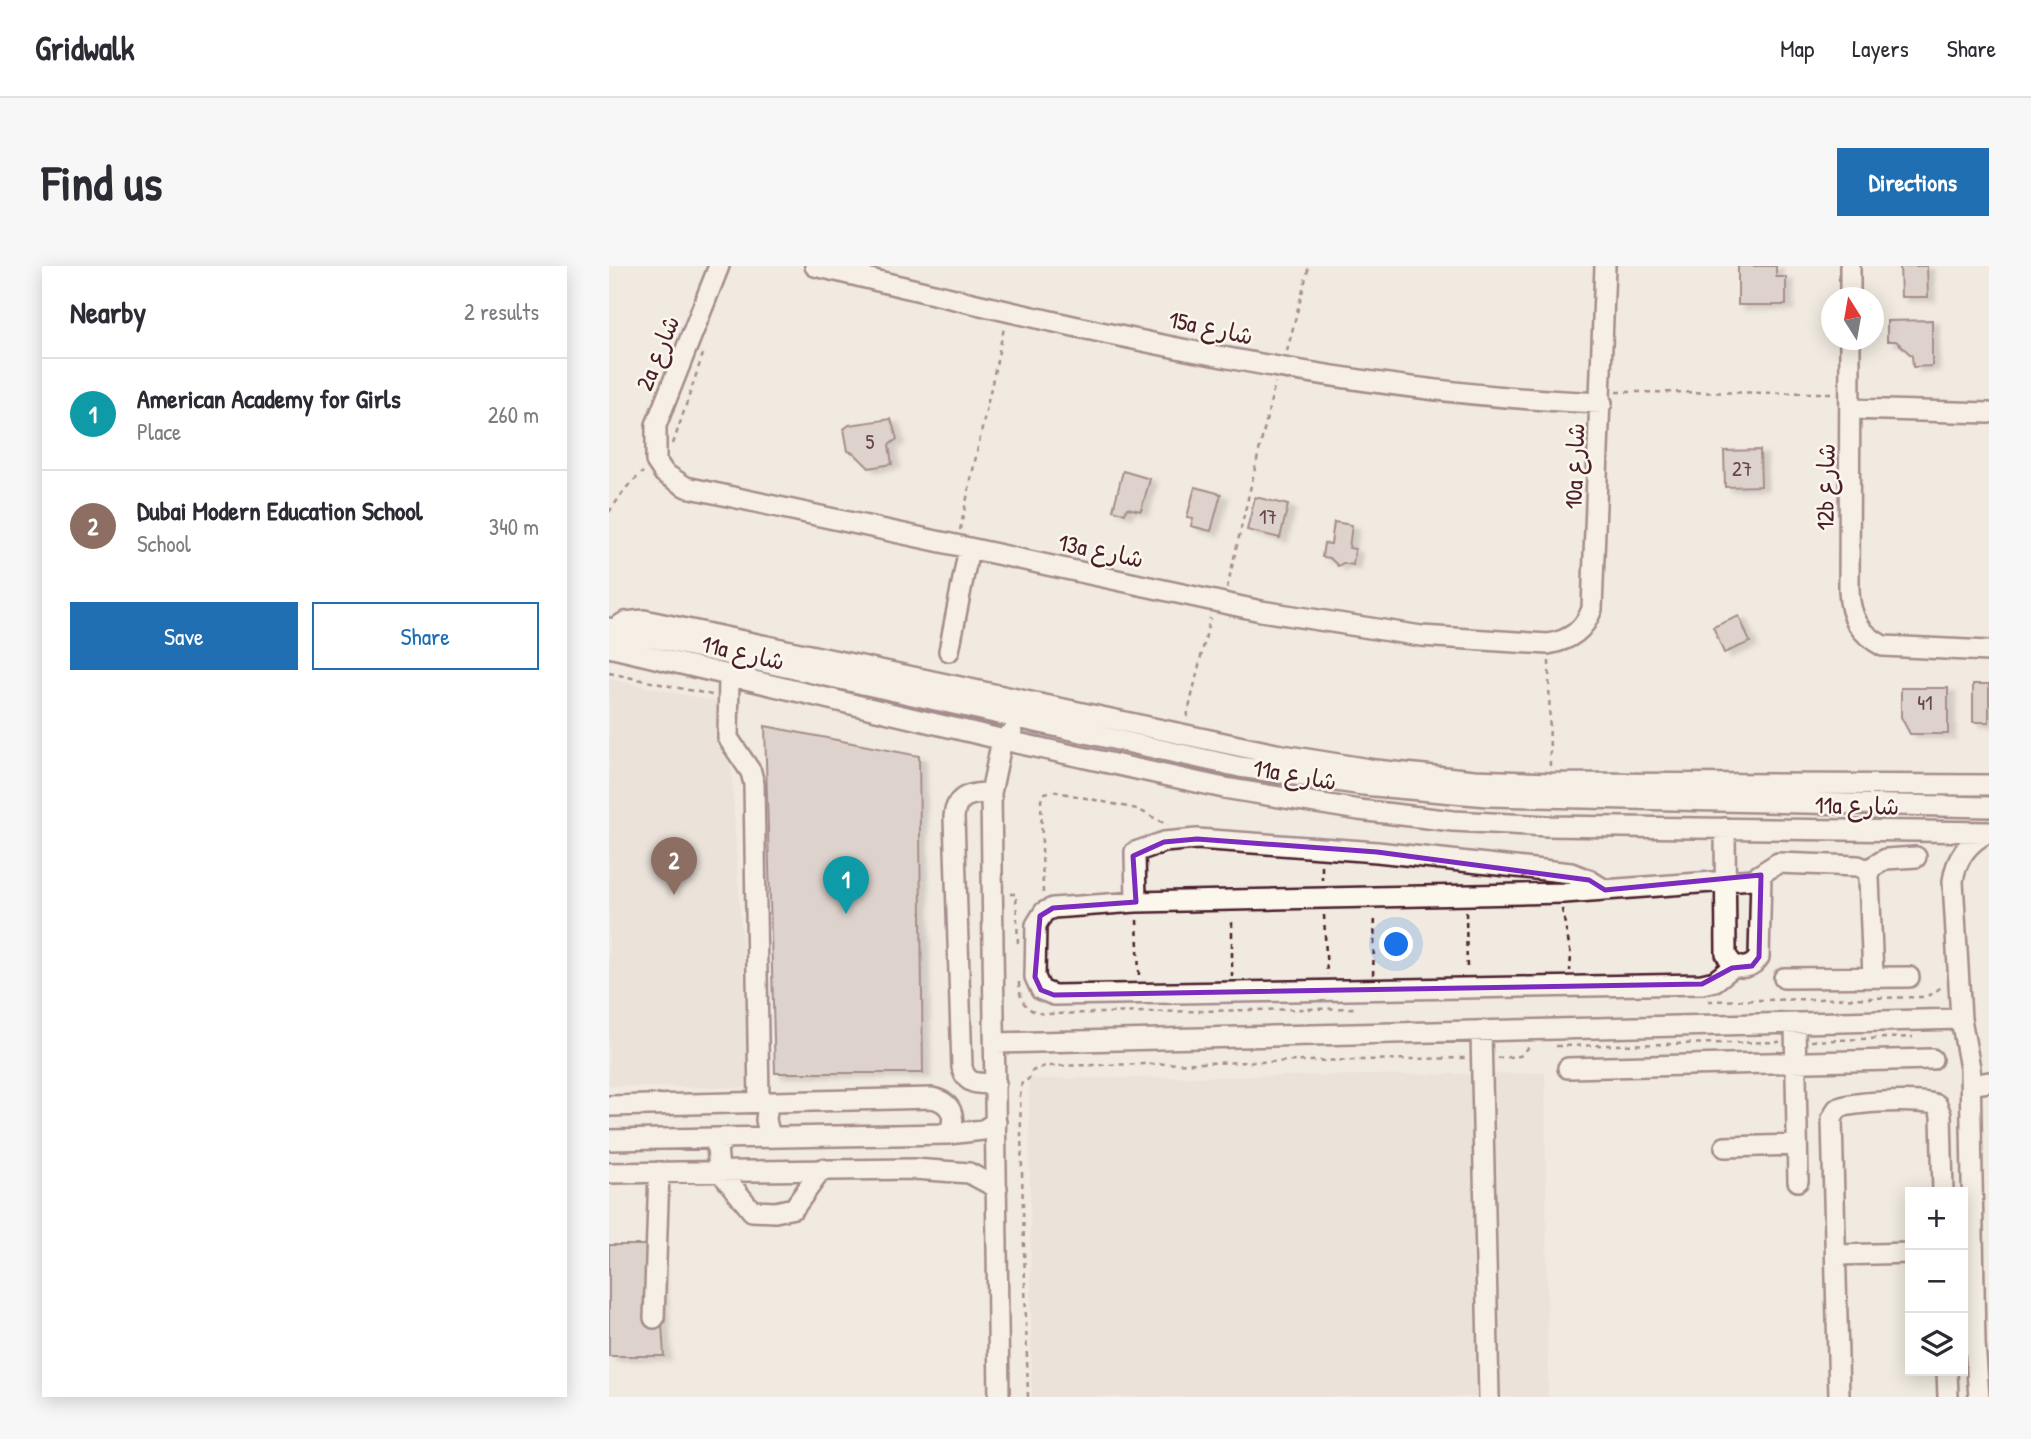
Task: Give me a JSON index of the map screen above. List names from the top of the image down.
{
  "streets": {
    "street": [
      "15a شارع",
      "2a شارع",
      "10a شارع",
      "12b شارع",
      "13a شارع",
      "11a شارع"
    ]
  },
  "crossings": [
    ["15a شارع", "10a شارع"],
    ["2a شارع", "13a شارع"],
    ["10a شارع", "13a شارع"]
  ],
  "house_numbers": [
    "5",
    "27",
    "17",
    "41"
  ],
  "north": "top",
  "page": {
    "header": "Gridwalk",
    "nav": ["Map", "Layers", "Share"],
    "buttons": [
      "Directions",
      ["Save", "Share"]
    ],
    "title": "Find us",
    "heading": ["Nearby", "2 results"],
    "list": [
      {
        "mark": "1",
        "name": "American Academy for Girls",
        "note": "Place",
        "value": "260 m"
      },
      {
        "mark": "2",
        "name": "Dubai Modern Education School",
        "note": "School",
        "value": "340 m"
      }
    ],
    "pins": ["2", "1"],
    "map_buttons": ["+", "−"]
  }
}
